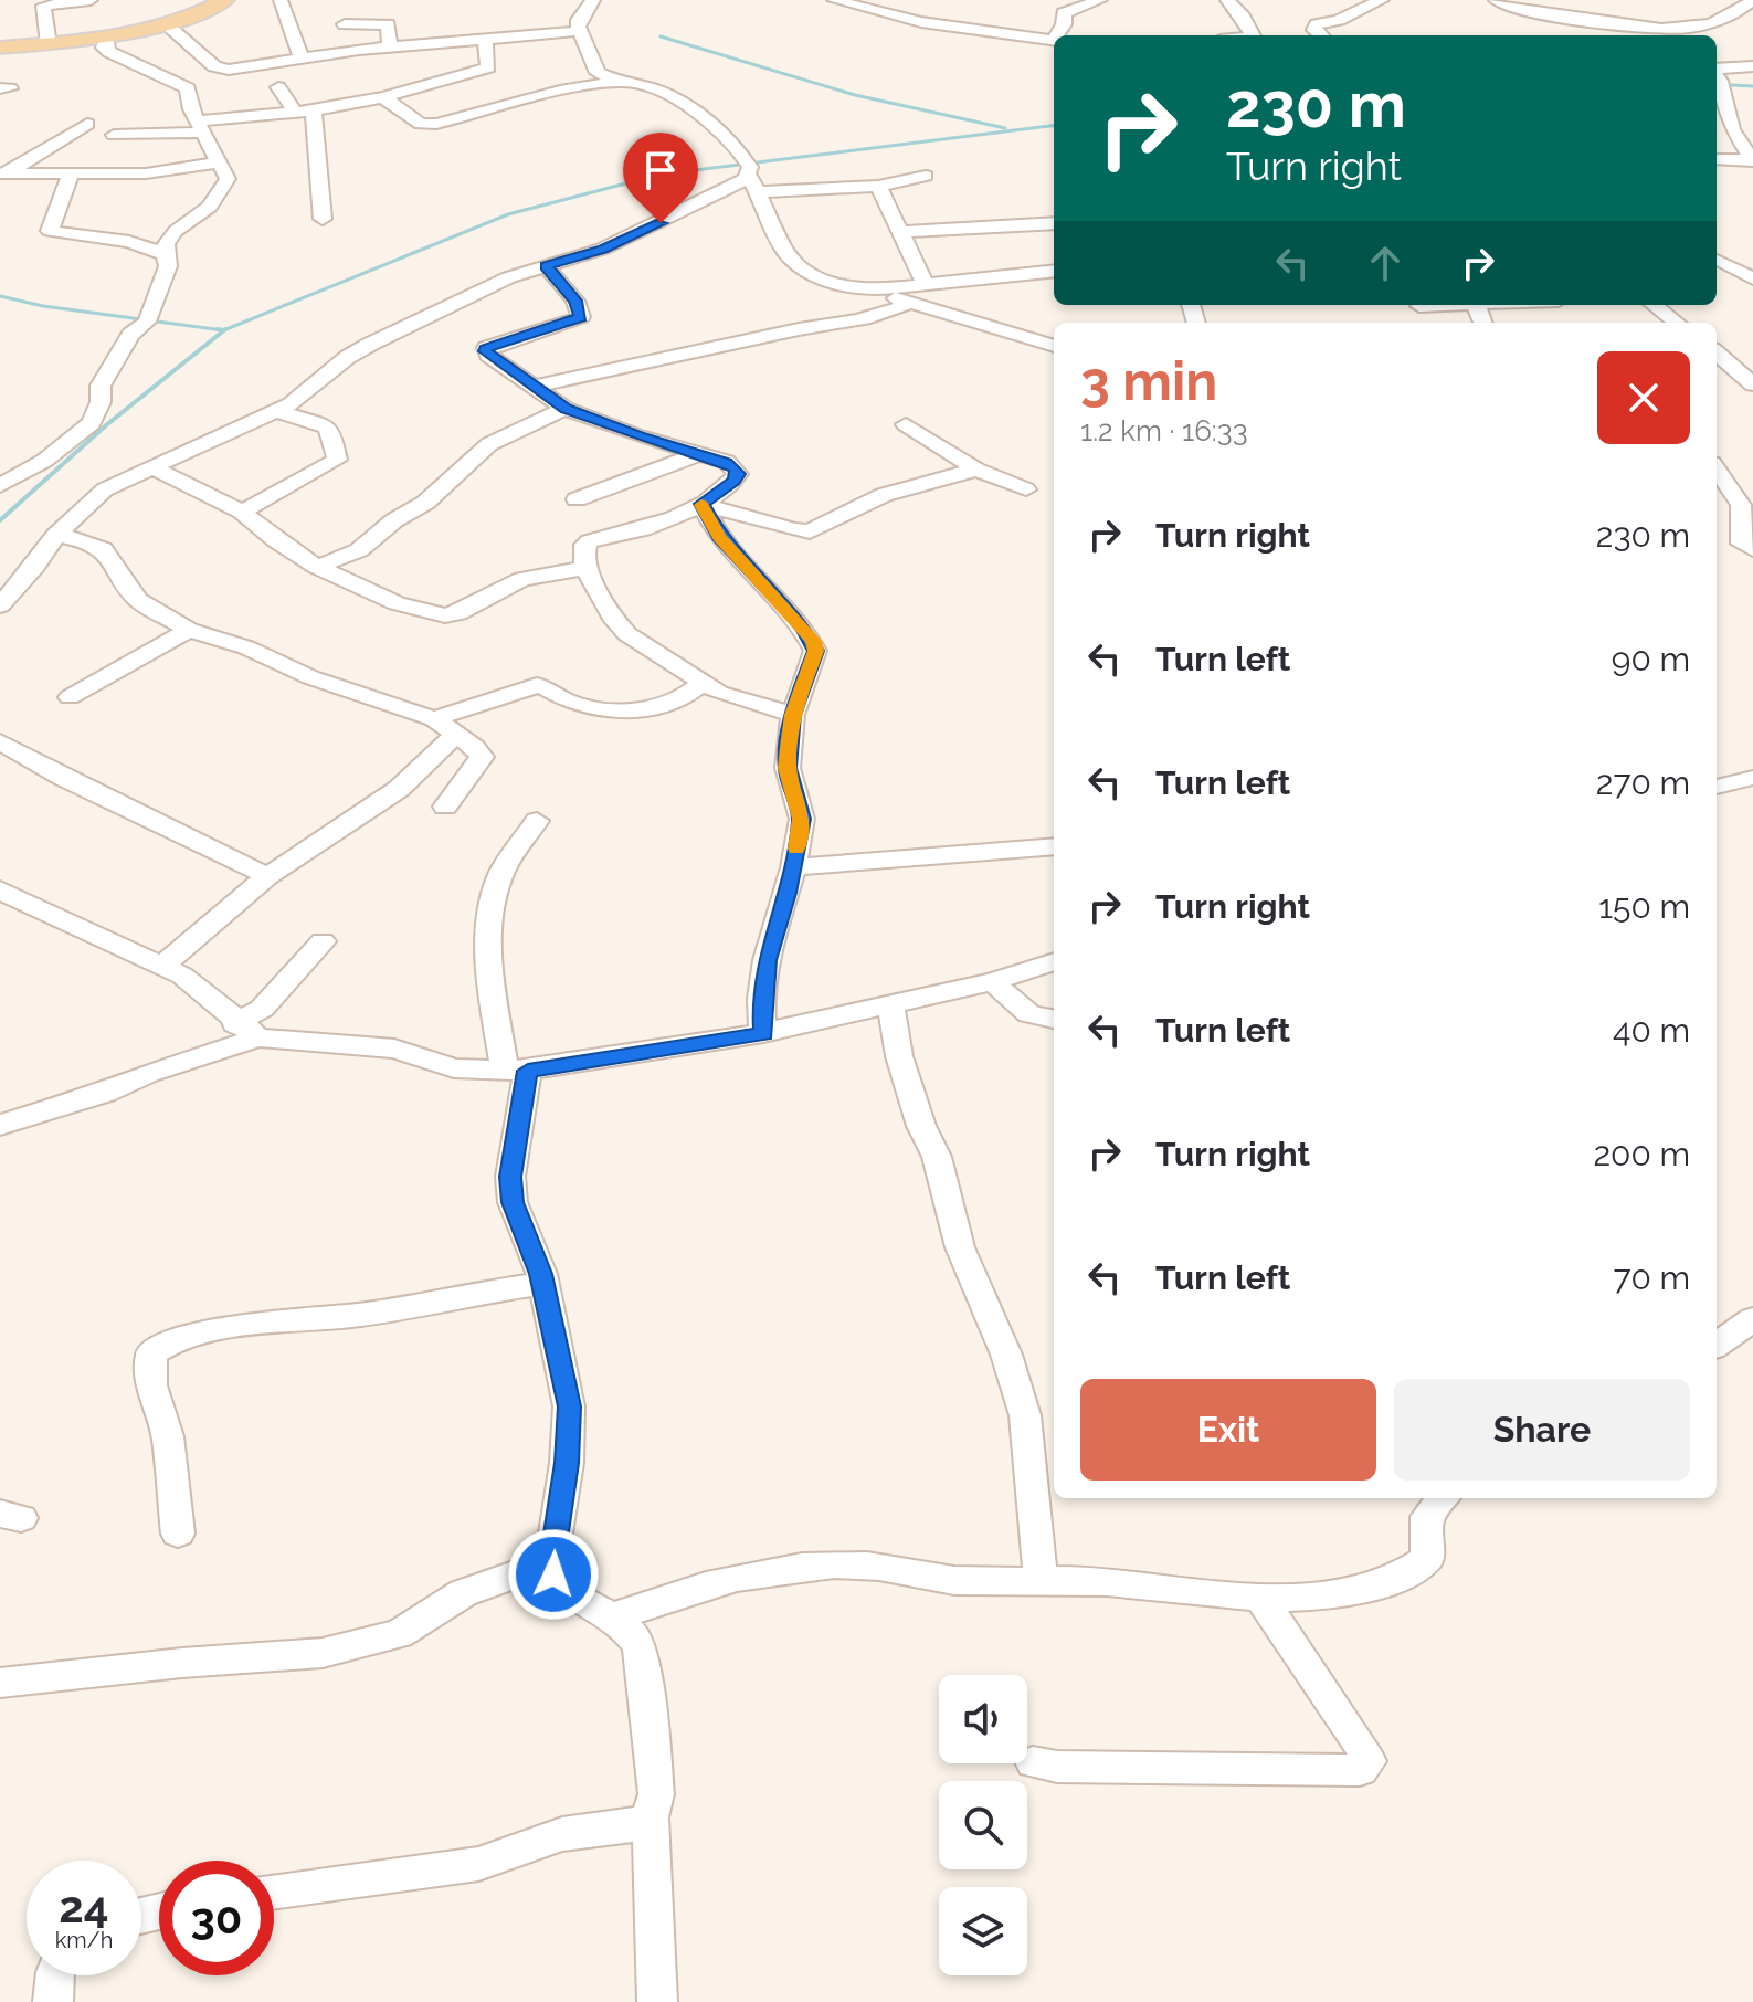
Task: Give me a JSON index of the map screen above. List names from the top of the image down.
{
  "page": {
    "turn": ["230 m", "Turn right"],
    "heading": ["3 min", "1.2 km · 16:33"],
    "list": [
      {
        "name": "Turn right",
        "value": "230 m"
      },
      {
        "name": "Turn left",
        "value": "90 m"
      },
      {
        "name": "Turn left",
        "value": "270 m"
      },
      {
        "name": "Turn right",
        "value": "150 m"
      },
      {
        "name": "Turn left",
        "value": "40 m"
      },
      {
        "name": "Turn right",
        "value": "200 m"
      },
      {
        "name": "Turn left",
        "value": "70 m"
      }
    ],
    "buttons": ["Exit", "Share"],
    "speed": "24 km/h",
    "limit": "30"
  }
}
